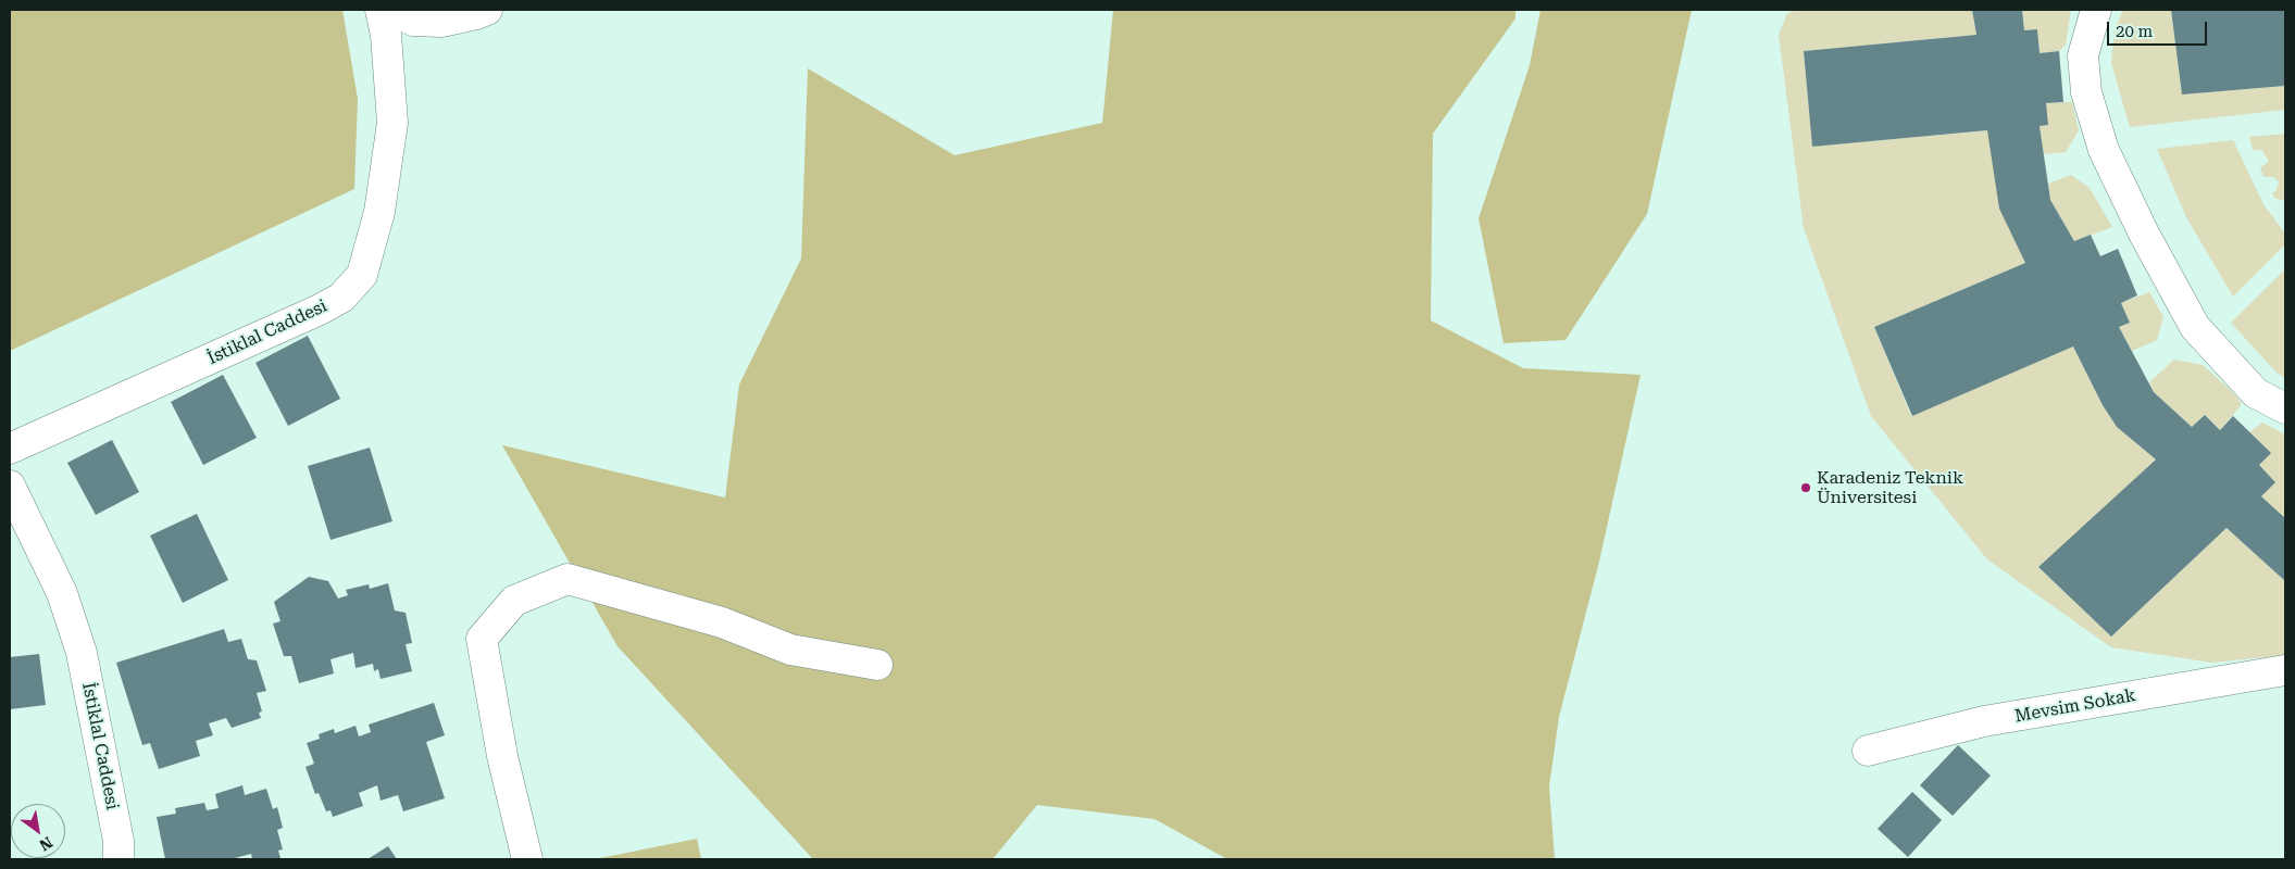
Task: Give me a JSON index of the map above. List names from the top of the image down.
{
  "streets": {
    "street": ["İstiklal Caddesi", "Mevsim Sokak"]
  },
  "places": ["Karadeniz Teknik Üniversitesi"],
  "scale_bar": "20 m",
  "north": "bottom right"
}
